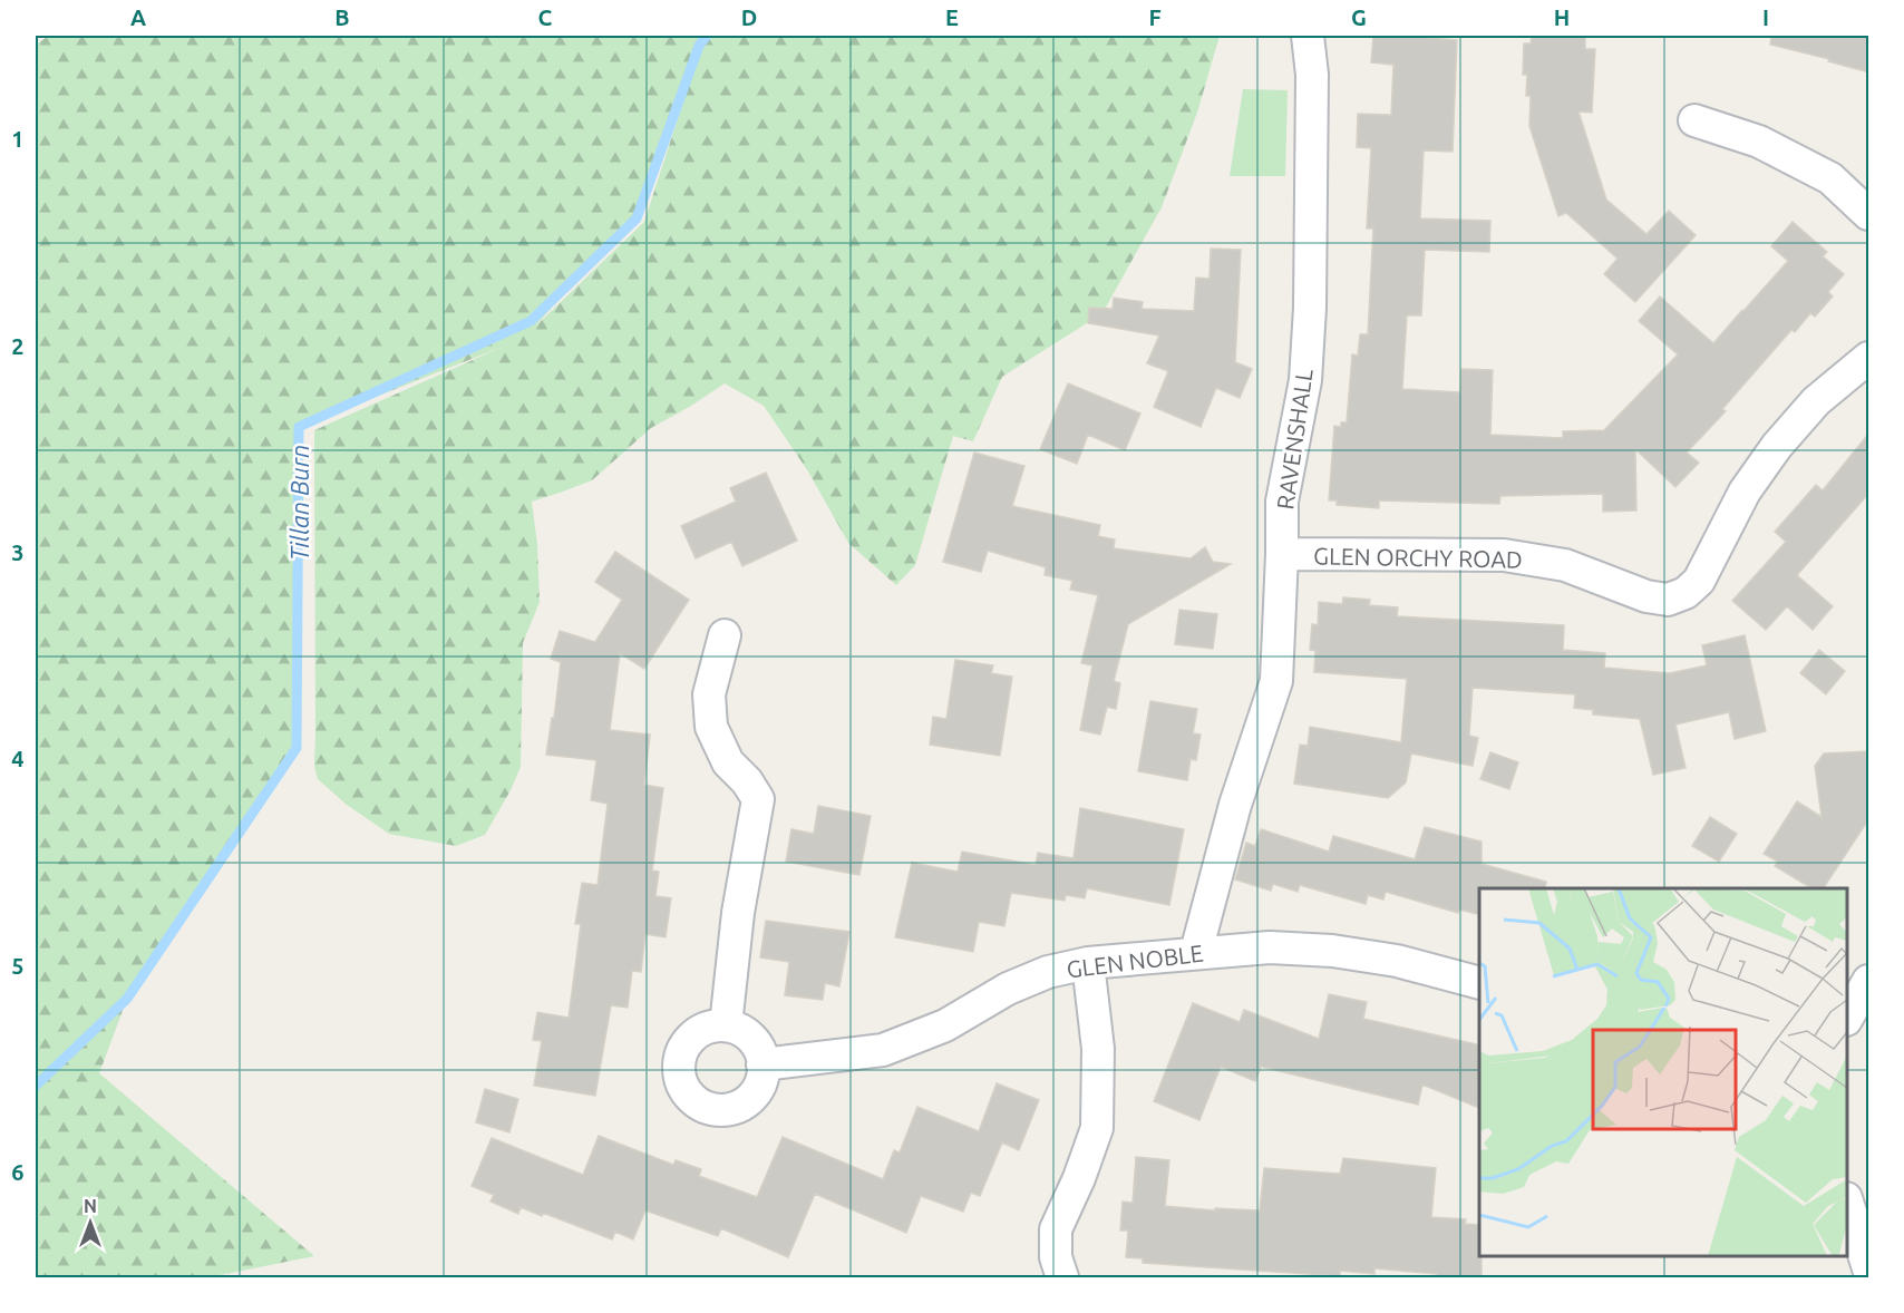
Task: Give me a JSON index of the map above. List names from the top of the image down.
{
  "streets": {
    "street": ["RAVENSHALL", "GLEN ORCHY ROAD", "GLEN NOBLE"]
  },
  "crossings": [
    ["RAVENSHALL", "GLEN ORCHY ROAD"],
    ["RAVENSHALL", "GLEN NOBLE"]
  ],
  "water": ["Tillan Burn"],
  "north": "top",
  "grid": {
    "columns": [
      "A",
      "B",
      "C",
      "D",
      "E",
      "F",
      "G",
      "H",
      "I"
    ],
    "rows": [
      "1",
      "2",
      "3",
      "4",
      "5",
      "6"
    ]
  }
}
